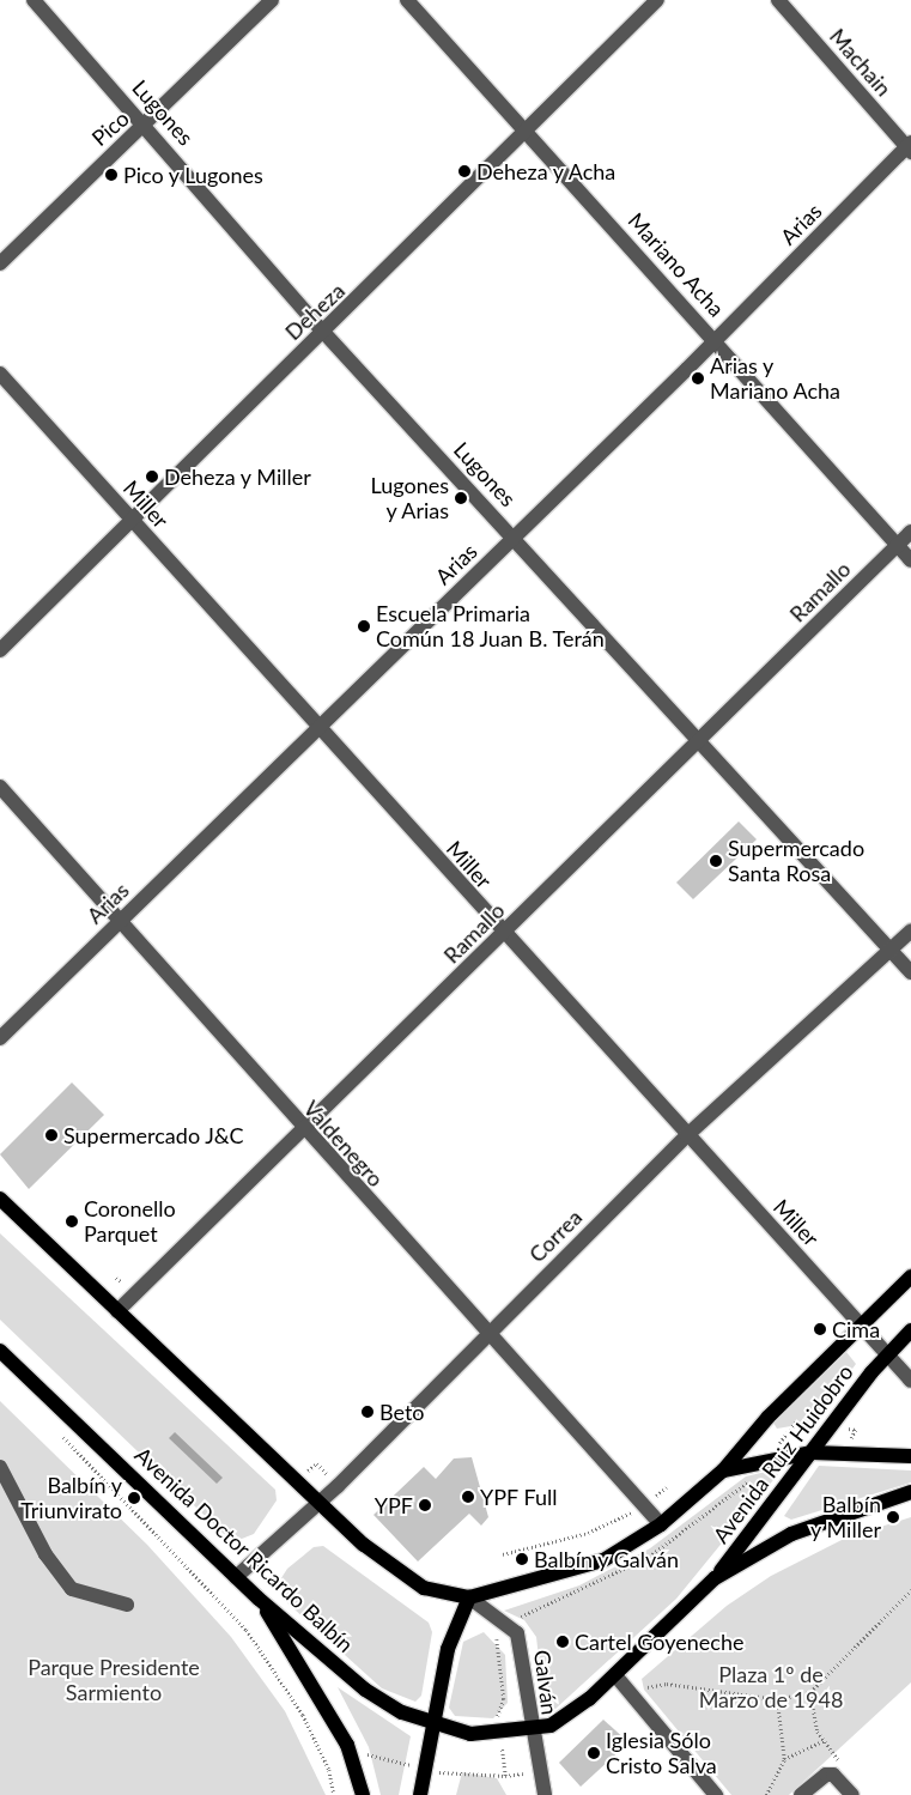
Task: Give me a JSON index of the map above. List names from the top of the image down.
{
  "streets": {
    "main road": ["Avenida Ruiz Huidobro", "Avenida Doctor Ricardo Balbín"],
    "street": [
      "Machain",
      "Lugones",
      "Pico",
      "Arias",
      "Mariano Acha",
      "Deheza",
      "Miller",
      "Ramallo",
      "Valdenegro",
      "Correa",
      "Galván"
    ]
  },
  "crossings": [
    ["Machain", "Arias"],
    ["Lugones", "Pico"],
    ["Lugones", "Arias"],
    ["Lugones", "Deheza"],
    ["Lugones", "Ramallo"],
    ["Lugones", "Correa"],
    ["Arias", "Mariano Acha"],
    ["Arias", "Miller"],
    ["Arias", "Valdenegro"],
    ["Mariano Acha", "Deheza"],
    ["Mariano Acha", "Ramallo"],
    ["Deheza", "Miller"],
    ["Miller", "Ramallo"],
    ["Miller", "Correa"],
    ["Miller", "Avenida Ruiz Huidobro"],
    ["Ramallo", "Valdenegro"],
    ["Valdenegro", "Correa"],
    ["Valdenegro", "Avenida Ruiz Huidobro"],
    ["Correa", "Avenida Doctor Ricardo Balbín"],
    ["Avenida Ruiz Huidobro", "Avenida Doctor Ricardo Balbín"],
    ["Avenida Doctor Ricardo Balbín", "Galván"]
  ],
  "parks": ["Parque Presidente Sarmiento", "Plaza 1º de Marzo de 1948"],
  "places": [
    "Deheza y Acha",
    "Pico y Lugones",
    "Arias y Mariano Acha",
    "Deheza y Miller",
    "Lugones y Arias",
    "Escuela Primaria Común 18 Juan B. Terán",
    "Supermercado Santa Rosa",
    "Supermercado J&C",
    "Coronello Parquet",
    "Cima",
    "Beto",
    "YPF Full",
    "Balbín y Triunvirato",
    "YPF",
    "Balbín y Miller",
    "Balbín y Galván",
    "Cartel Goyeneche",
    "Iglesia Sólo Cristo Salva"
  ]
}
